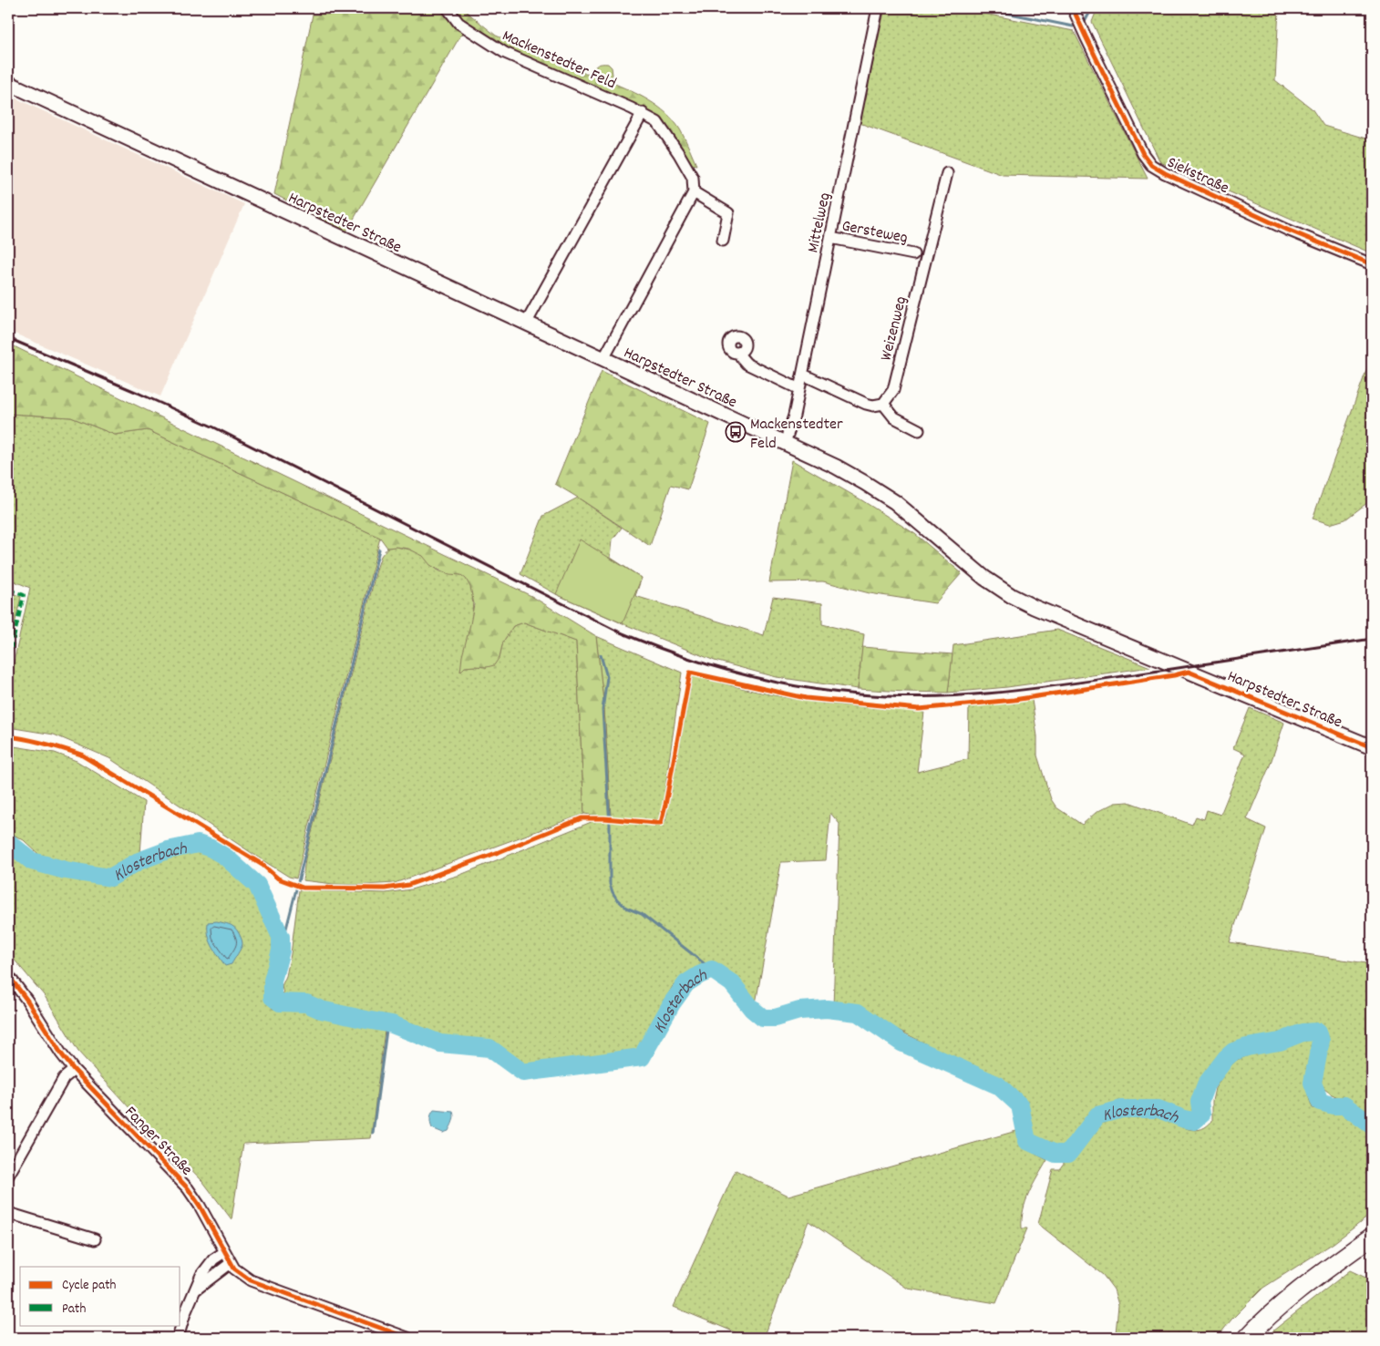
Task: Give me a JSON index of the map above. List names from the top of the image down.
{
  "streets": {
    "street": [
      "Mackenstedter Feld",
      "Siekstraße",
      "Harpstedter Straße",
      "Mittelweg",
      "Gersteweg",
      "Weizenweg",
      "Fanger Straße"
    ]
  },
  "crossings": [
    ["Harpstedter Straße", "Mittelweg"],
    ["Mittelweg", "Gersteweg"]
  ],
  "water": ["Klosterbach"],
  "places": {
    "bus stop": ["Mackenstedter Feld"]
  },
  "legend": ["Cycle path", "Path"]
}
